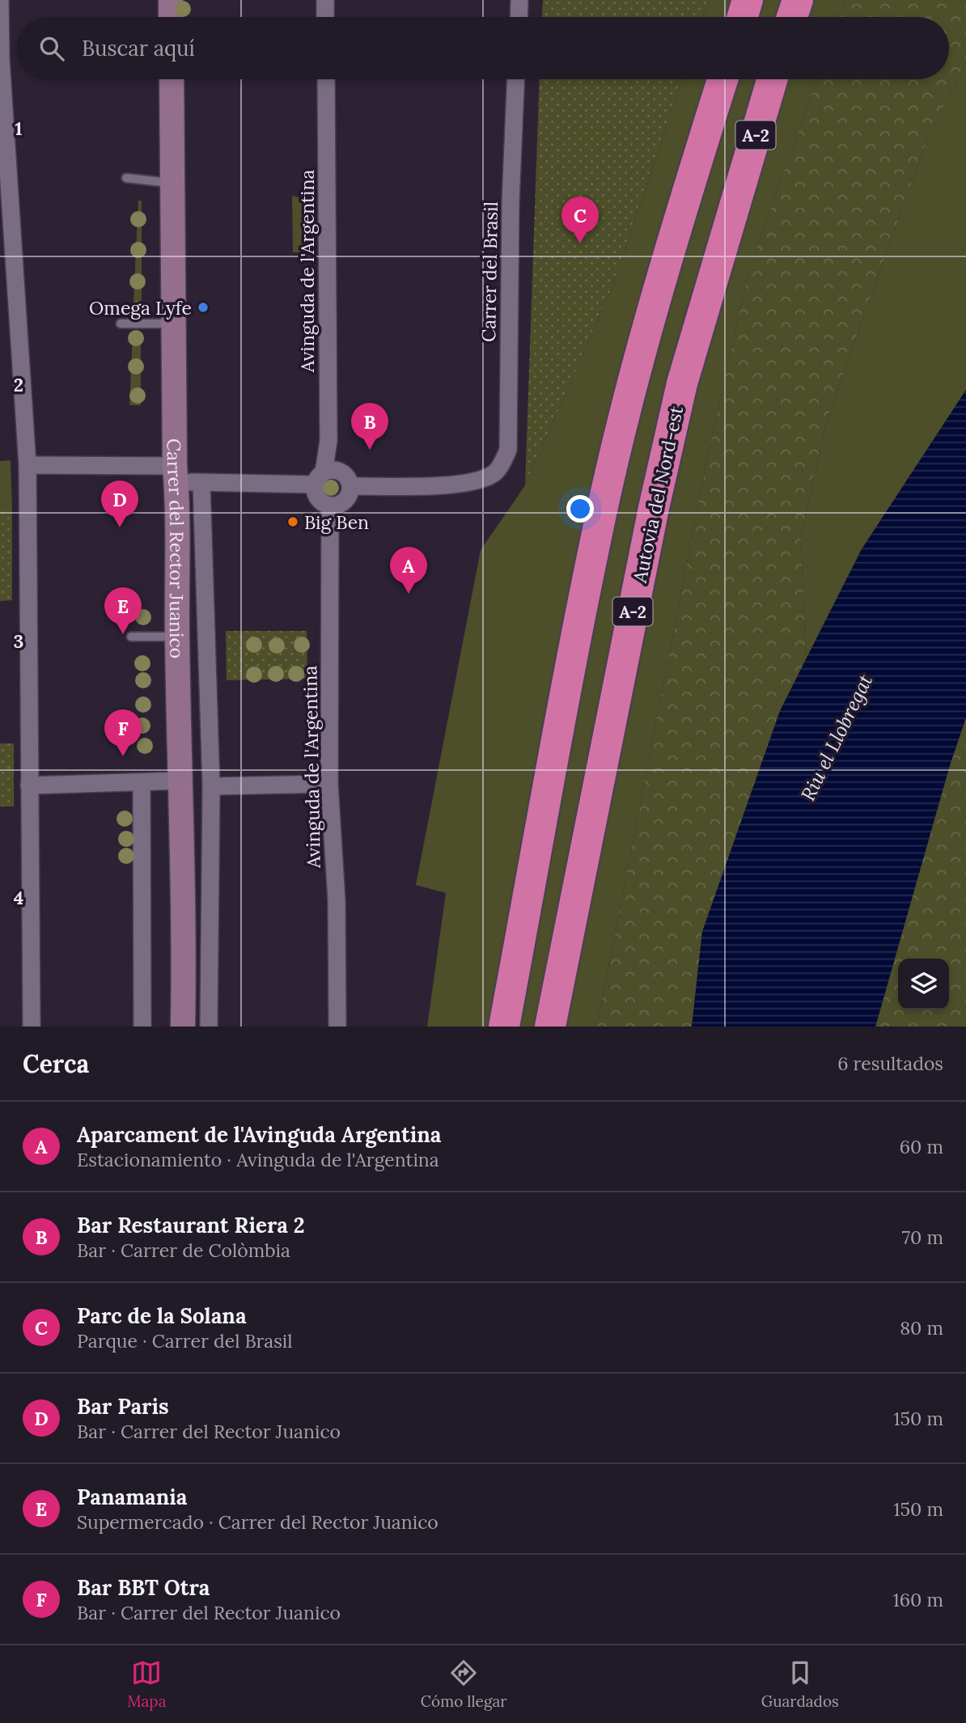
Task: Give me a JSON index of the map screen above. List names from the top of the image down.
{
  "streets": {
    "highway": ["A-2", "Autovia del Nord-est"],
    "main road": ["Carrer del Rector Juanico"],
    "street": ["Avinguda de l'Argentina", "Carrer del Brasil"]
  },
  "crossings": [
    ["Avinguda de l'Argentina", "Carrer del Brasil"]
  ],
  "water": ["Riu el Llobregat"],
  "places": ["Omega Lyfe", "Big Ben"],
  "page": {
    "search": "Buscar aquí",
    "pins": [
      "C",
      "B",
      "D",
      "A",
      "E",
      "F"
    ],
    "heading": ["Cerca", "6 resultados"],
    "list": [
      {
        "mark": "A",
        "name": "Aparcament de l'Avinguda Argentina",
        "note": "Estacionamiento · Avinguda de l'Argentina",
        "value": "60 m"
      },
      {
        "mark": "B",
        "name": "Bar Restaurant Riera 2",
        "note": "Bar · Carrer de Colòmbia",
        "value": "70 m"
      },
      {
        "mark": "C",
        "name": "Parc de la Solana",
        "note": "Parque · Carrer del Brasil",
        "value": "80 m"
      },
      {
        "mark": "D",
        "name": "Bar Paris",
        "note": "Bar · Carrer del Rector Juanico",
        "value": "150 m"
      },
      {
        "mark": "E",
        "name": "Panamania",
        "note": "Supermercado · Carrer del Rector Juanico",
        "value": "150 m"
      },
      {
        "mark": "F",
        "name": "Bar BBT Otra",
        "note": "Bar · Carrer del Rector Juanico",
        "value": "160 m"
      }
    ],
    "nav": ["Mapa", "Cómo llegar", "Guardados"]
  },
  "grid": {
    "rows": [
      "1",
      "2",
      "3",
      "4"
    ]
  }
}
